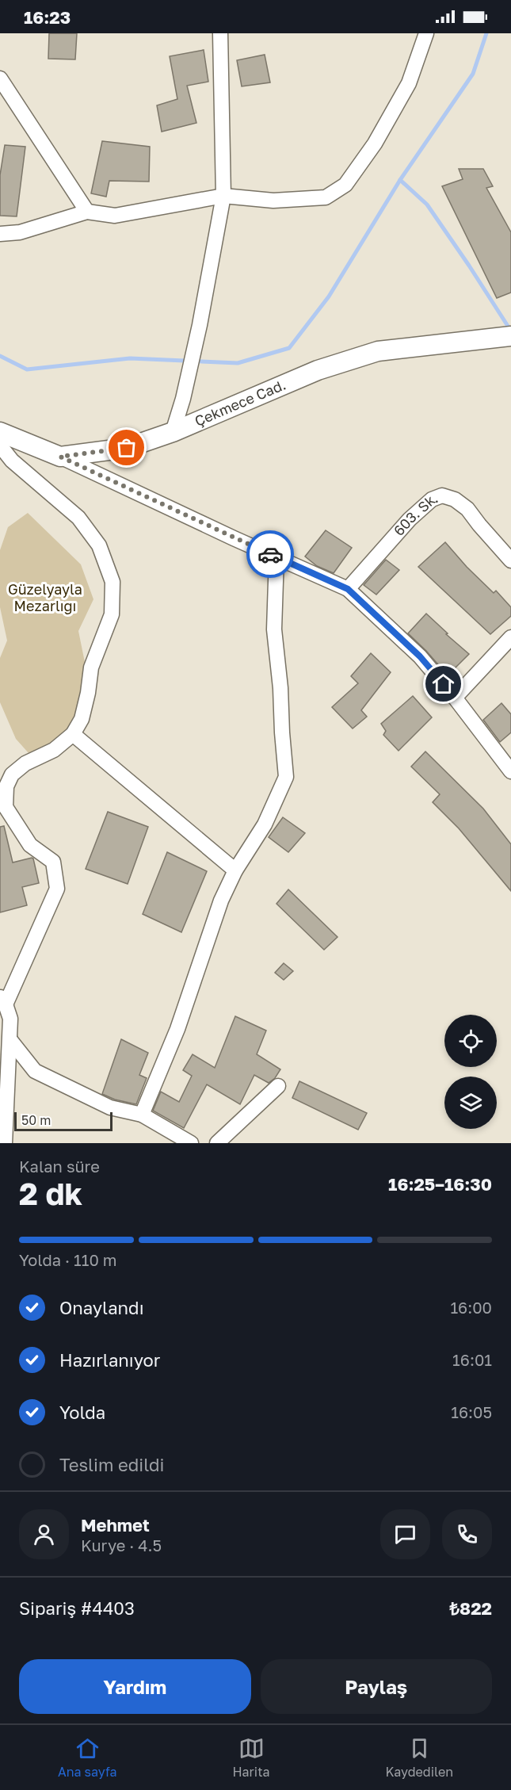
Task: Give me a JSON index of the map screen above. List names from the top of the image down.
{
  "streets": {
    "street": ["Çekmece Cad.", "603. Sk."]
  },
  "parks": ["Güzelyayla Mezarlığı"],
  "scale_bar": "50 m",
  "page": {
    "status": "16:23",
    "scale": "50 m",
    "heading": ["2 dk", "Kalan süre", "16:25–16:30"],
    "panel": [
      "Mehmet",
      "Kurye · 4.5",
      "Sipariş #4403",
      "₺822"
    ],
    "bar": "Yolda · 110 m",
    "list": [
      ["Onaylandı", "16:00"],
      ["Hazırlanıyor", "16:01"],
      ["Yolda", "16:05"],
      "Teslim edildi"
    ],
    "buttons": ["Yardım", "Paylaş"],
    "tabs": ["Ana sayfa", "Harita", "Kaydedilen"]
  }
}
